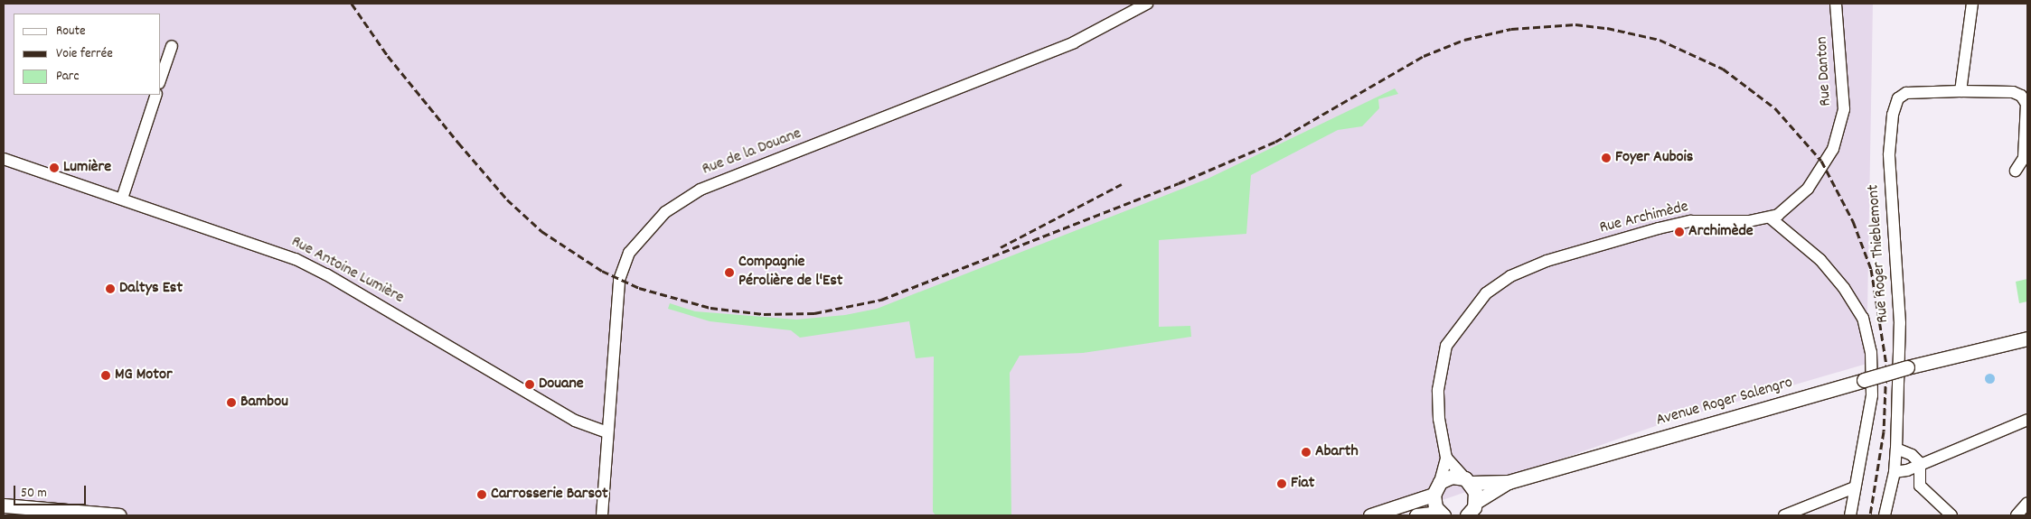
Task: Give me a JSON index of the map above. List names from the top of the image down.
{
  "streets": {
    "main road": ["Avenue Roger Salengro"],
    "street": [
      "Rue Danton",
      "Rue de la Douane",
      "Rue Archimède",
      "Rue Roger Thieblemont",
      "Rue Antoine Lumière"
    ]
  },
  "crossings": [
    ["Rue Danton", "Rue Archimède"],
    ["Rue de la Douane", "Rue Antoine Lumière"],
    ["Rue Archimède", "Avenue Roger Salengro"]
  ],
  "places": [
    "Foyer Aubois",
    "Lumière",
    "Archimède",
    "Compagnie Pérolière de l'Est",
    "Daltys Est",
    "MG Motor",
    "Douane",
    "Bambou",
    "Abarth",
    "Fiat",
    "Carrosserie Barsot"
  ],
  "legend": ["Route", "Voie ferrée", "Parc"],
  "scale_bar": "50 m"
}
